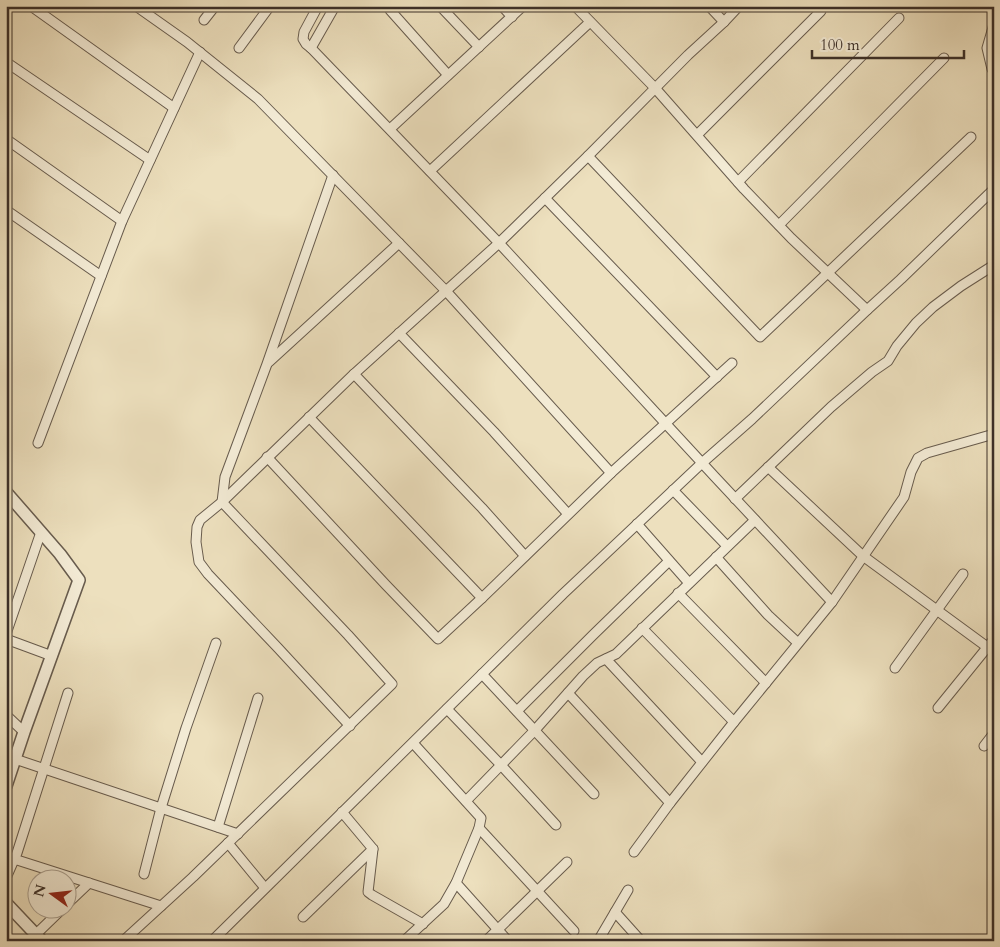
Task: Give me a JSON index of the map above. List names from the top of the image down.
{
  "scale_bar": "100 m",
  "north": "left"
}
